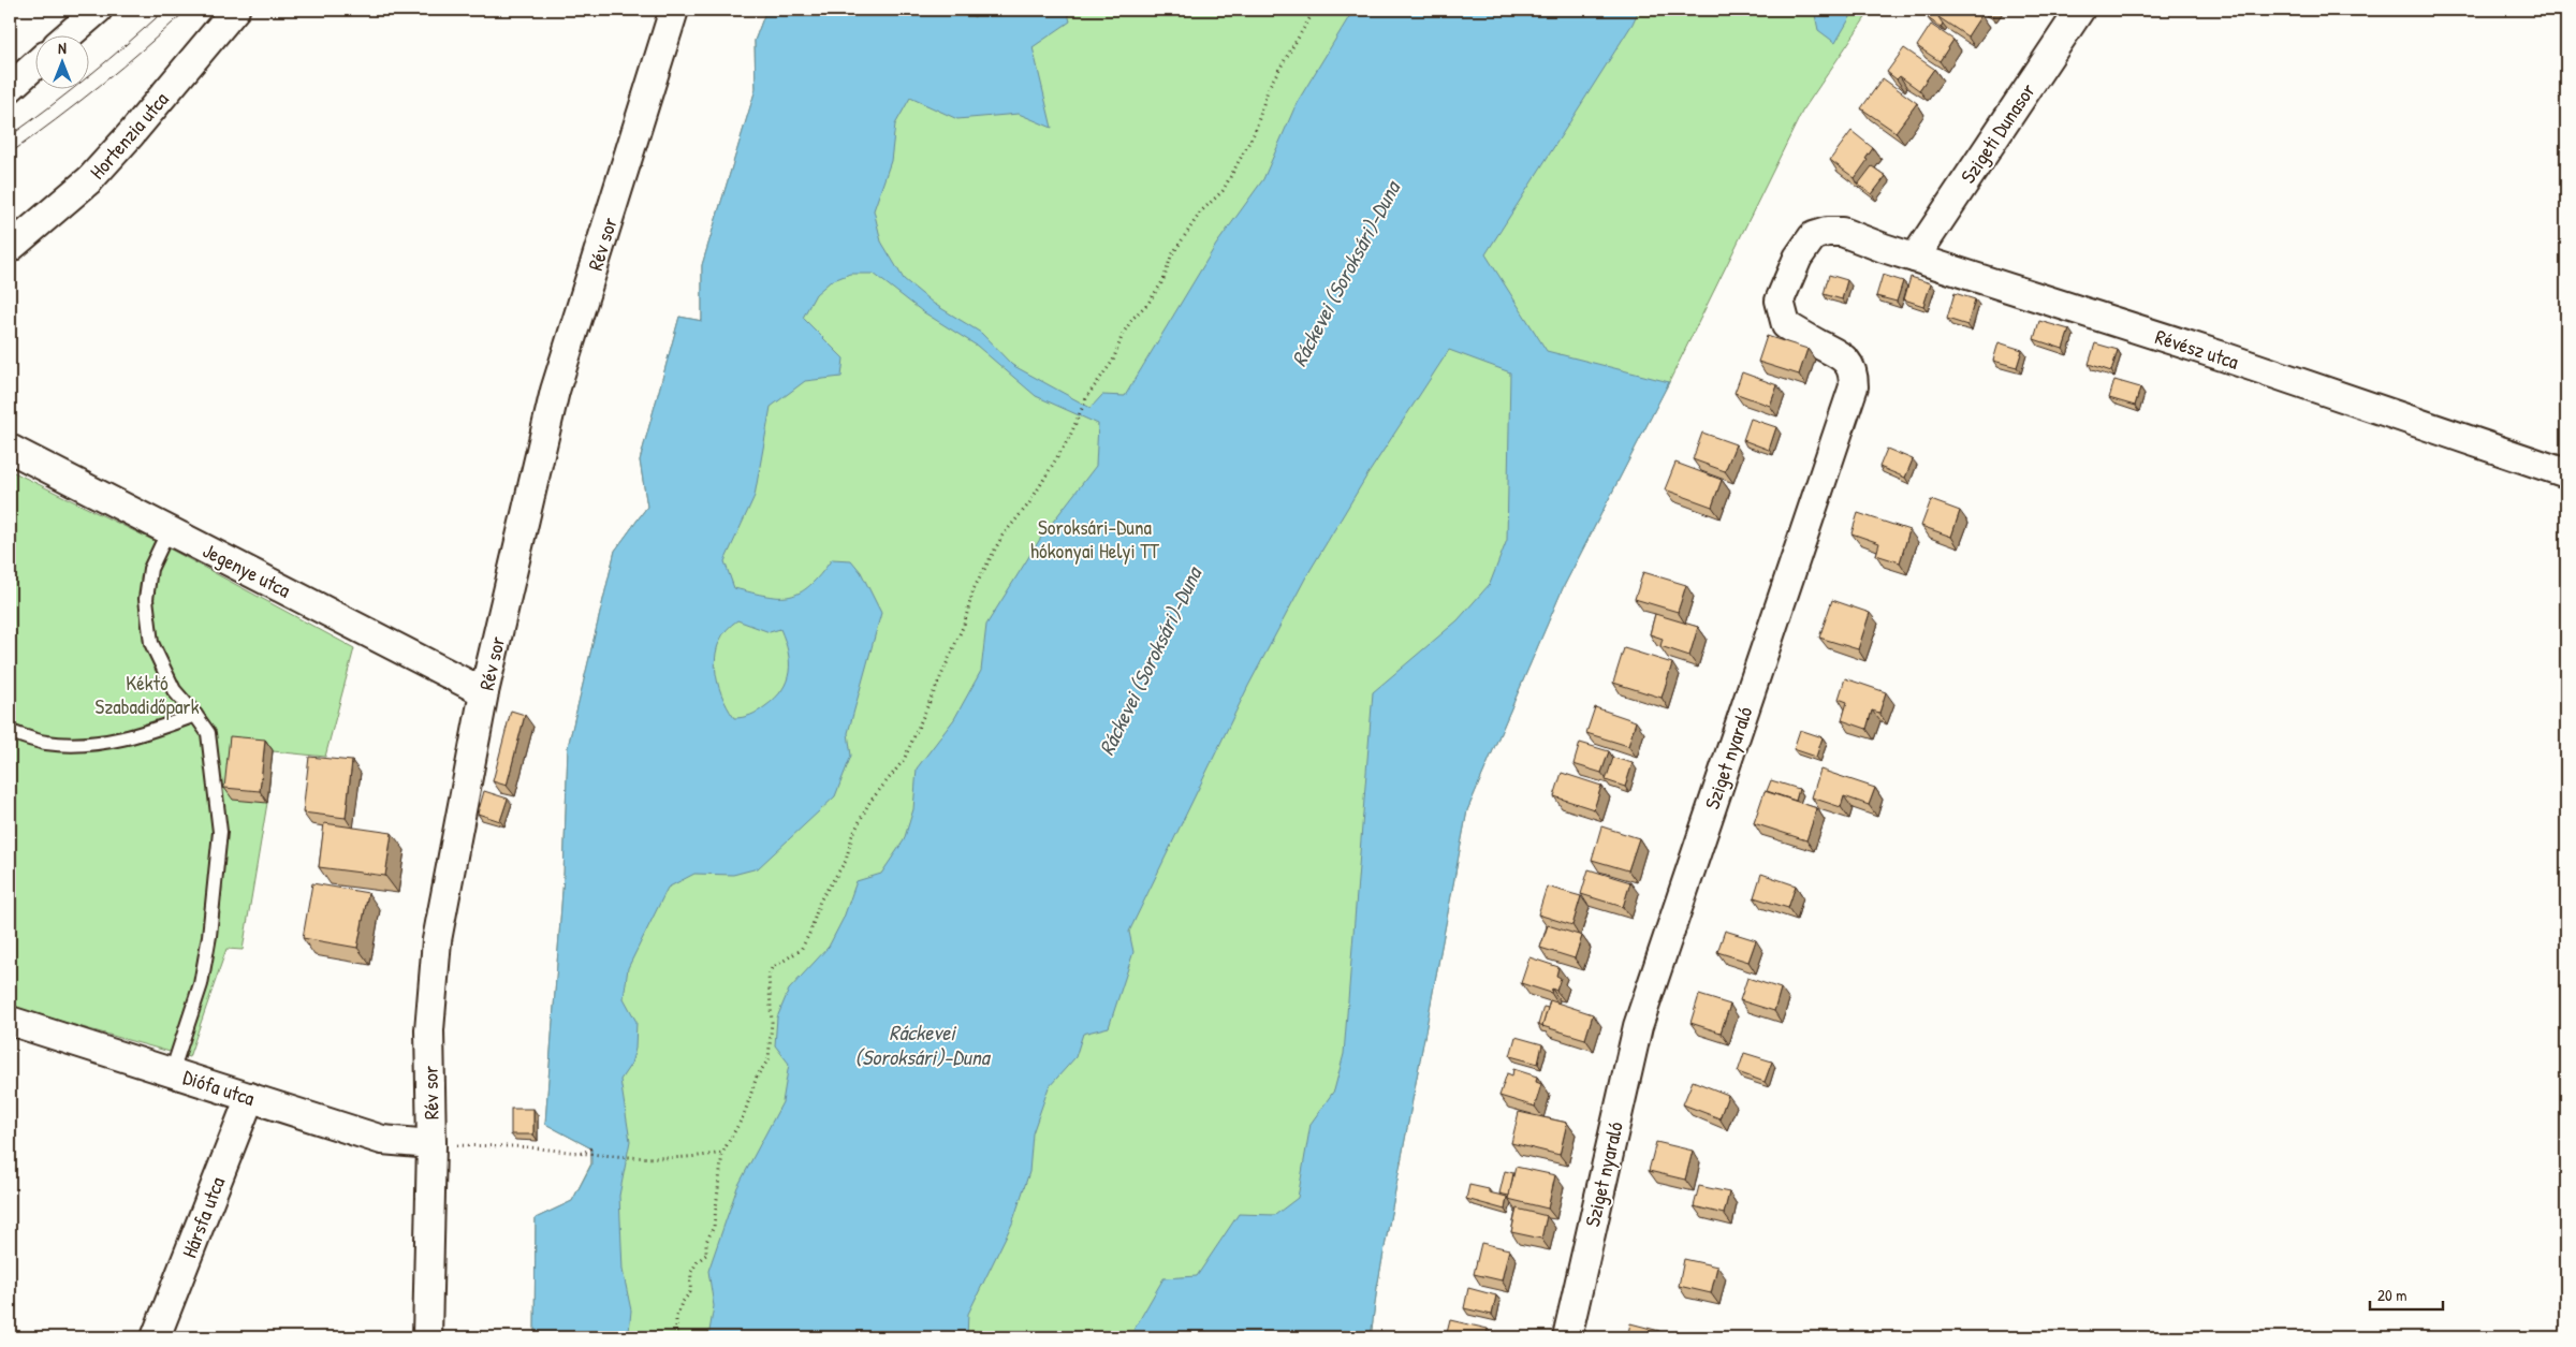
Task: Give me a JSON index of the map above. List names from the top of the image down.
{
  "streets": {
    "street": [
      "Szigeti Dunasor",
      "Hortenzia utca",
      "Rév sor",
      "Révész utca",
      "Jegenye utca",
      "Sziget nyaraló",
      "Diófa utca",
      "Hársfa utca"
    ]
  },
  "crossings": [
    ["Szigeti Dunasor", "Révész utca"],
    ["Rév sor", "Jegenye utca"],
    ["Rév sor", "Diófa utca"],
    ["Révész utca", "Sziget nyaraló"],
    ["Diófa utca", "Hársfa utca"]
  ],
  "water": ["Ráckevei (Soroksári)-Duna"],
  "parks": ["Soroksári-Duna hókonyai Helyi TT", "Kéktó Szabadidőpark"],
  "scale_bar": "20 m",
  "north": "top"
}
